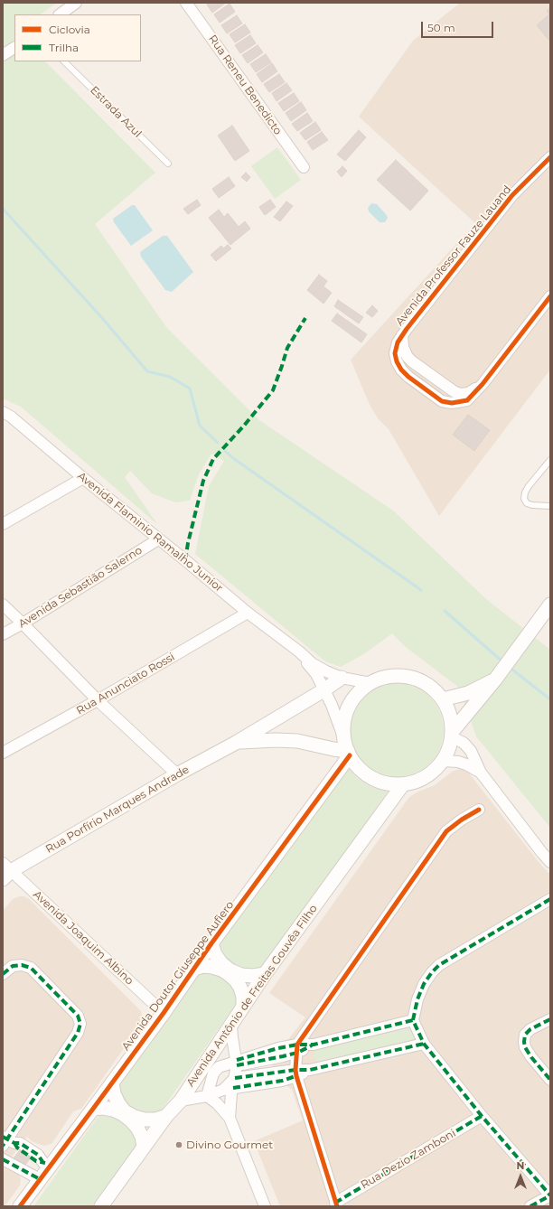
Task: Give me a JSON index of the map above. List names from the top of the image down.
{
  "streets": {
    "street": [
      "Rua Reneu Benedicto",
      "Avenida Professor Fauze Lauand",
      "Avenida Flaminio Ramalho Junior",
      "Avenida Sebastião Salerno",
      "Rua Anunciato Rossi",
      "Rua Porfírio Marques Andrade",
      "Avenida Joaquim Albino",
      "Avenida Doutor Giuseppe Aufiero",
      "Avenida Antônio de Freitas Gouvêa Filho",
      "Rua Dezio Zamboni"
    ],
    "lane": ["Estrada Azul"]
  },
  "crossings": [
    ["Avenida Flaminio Ramalho Junior", "Avenida Sebastião Salerno"],
    ["Avenida Flaminio Ramalho Junior", "Rua Anunciato Rossi"],
    ["Avenida Flaminio Ramalho Junior", "Rua Porfírio Marques Andrade"],
    ["Avenida Flaminio Ramalho Junior", "Avenida Doutor Giuseppe Aufiero"],
    ["Avenida Flaminio Ramalho Junior", "Avenida Antônio de Freitas Gouvêa Filho"],
    ["Rua Porfírio Marques Andrade", "Avenida Joaquim Albino"],
    ["Rua Porfírio Marques Andrade", "Avenida Doutor Giuseppe Aufiero"],
    ["Rua Porfírio Marques Andrade", "Avenida Antônio de Freitas Gouvêa Filho"],
    ["Avenida Joaquim Albino", "Avenida Doutor Giuseppe Aufiero"],
    ["Avenida Doutor Giuseppe Aufiero", "Avenida Antônio de Freitas Gouvêa Filho"]
  ],
  "places": ["Divino Gourmet"],
  "legend": ["Ciclovia", "Trilha"],
  "scale_bar": "50 m",
  "north": "top"
}
